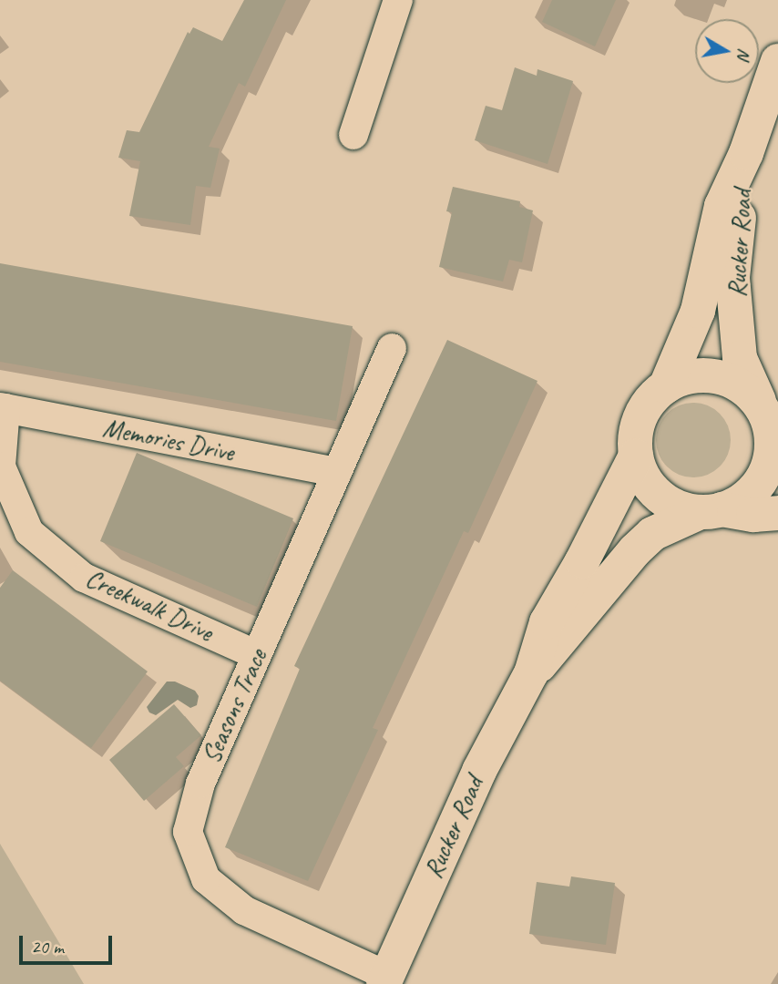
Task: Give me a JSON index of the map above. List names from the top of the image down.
{
  "streets": {
    "main road": ["Rucker Road"],
    "street": ["Memories Drive", "Creekwalk Drive", "Seasons Trace"]
  },
  "crossings": [
    ["Rucker Road", "Seasons Trace"],
    ["Memories Drive", "Creekwalk Drive"],
    ["Memories Drive", "Seasons Trace"],
    ["Creekwalk Drive", "Seasons Trace"]
  ],
  "scale_bar": "20 m",
  "north": "right"
}
